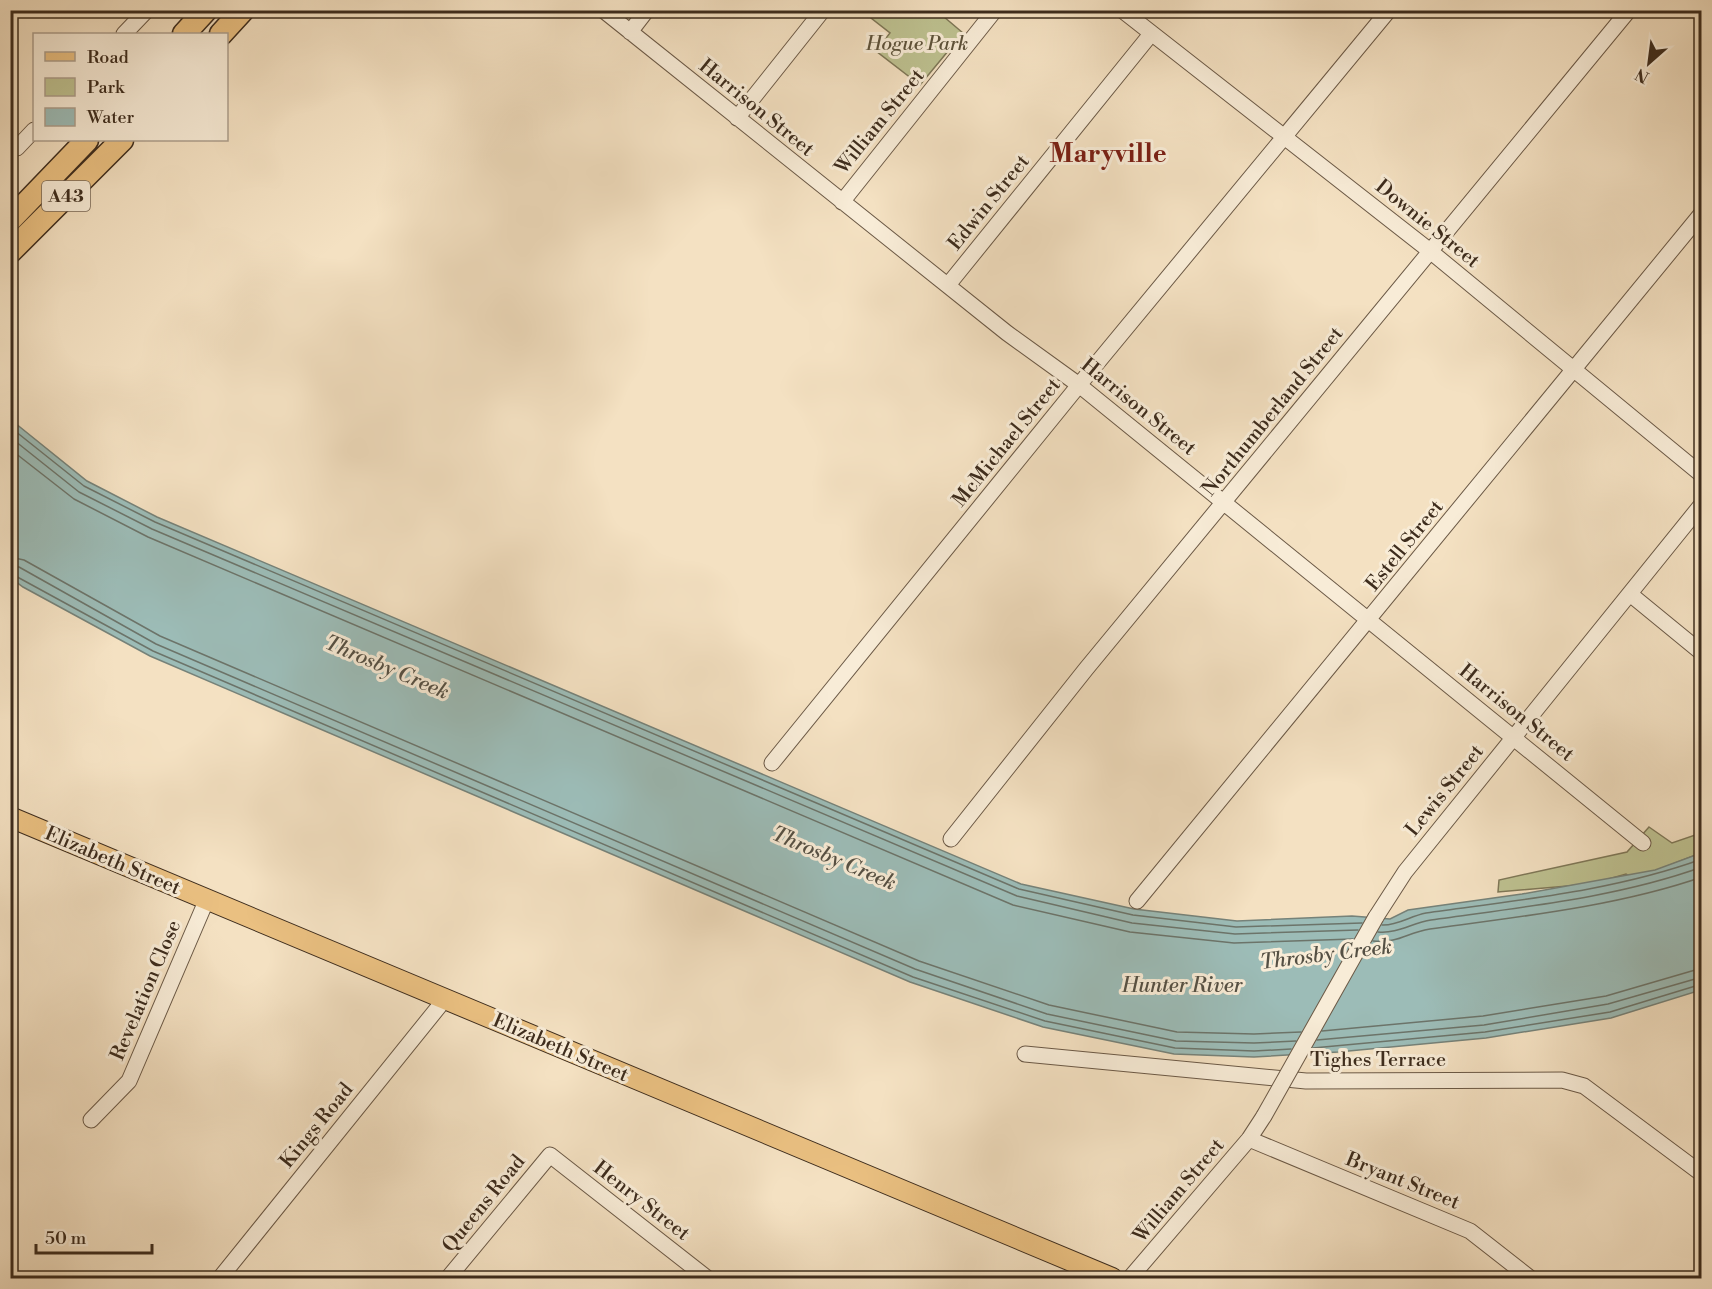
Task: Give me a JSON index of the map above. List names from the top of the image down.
{
  "streets": {
    "highway": ["A43"],
    "main road": ["Elizabeth Street"],
    "street": [
      "Harrison Street",
      "William Street",
      "Edwin Street",
      "Downie Street",
      "Northumberland Street",
      "McMichael Street",
      "Estell Street",
      "Lewis Street",
      "Revelation Close",
      "Tighes Terrace",
      "Kings Road",
      "Bryant Street",
      "Henry Street",
      "Queens Road"
    ]
  },
  "crossings": [
    ["Harrison Street", "William Street"],
    ["Harrison Street", "Edwin Street"],
    ["Harrison Street", "Northumberland Street"],
    ["Harrison Street", "McMichael Street"],
    ["Harrison Street", "Estell Street"],
    ["Harrison Street", "Lewis Street"],
    ["William Street", "Lewis Street"],
    ["William Street", "Bryant Street"],
    ["Edwin Street", "Downie Street"],
    ["Downie Street", "Northumberland Street"],
    ["Downie Street", "McMichael Street"],
    ["Downie Street", "Estell Street"],
    ["Lewis Street", "Bryant Street"],
    ["Elizabeth Street", "Revelation Close"],
    ["Elizabeth Street", "Kings Road"],
    ["Henry Street", "Queens Road"]
  ],
  "districts": ["Maryville"],
  "water": ["Throsby Creek", "Hunter River"],
  "parks": ["Hogue Park"],
  "legend": ["Road", "Park", "Water"],
  "scale_bar": "50 m",
  "north": "bottom left"
}
